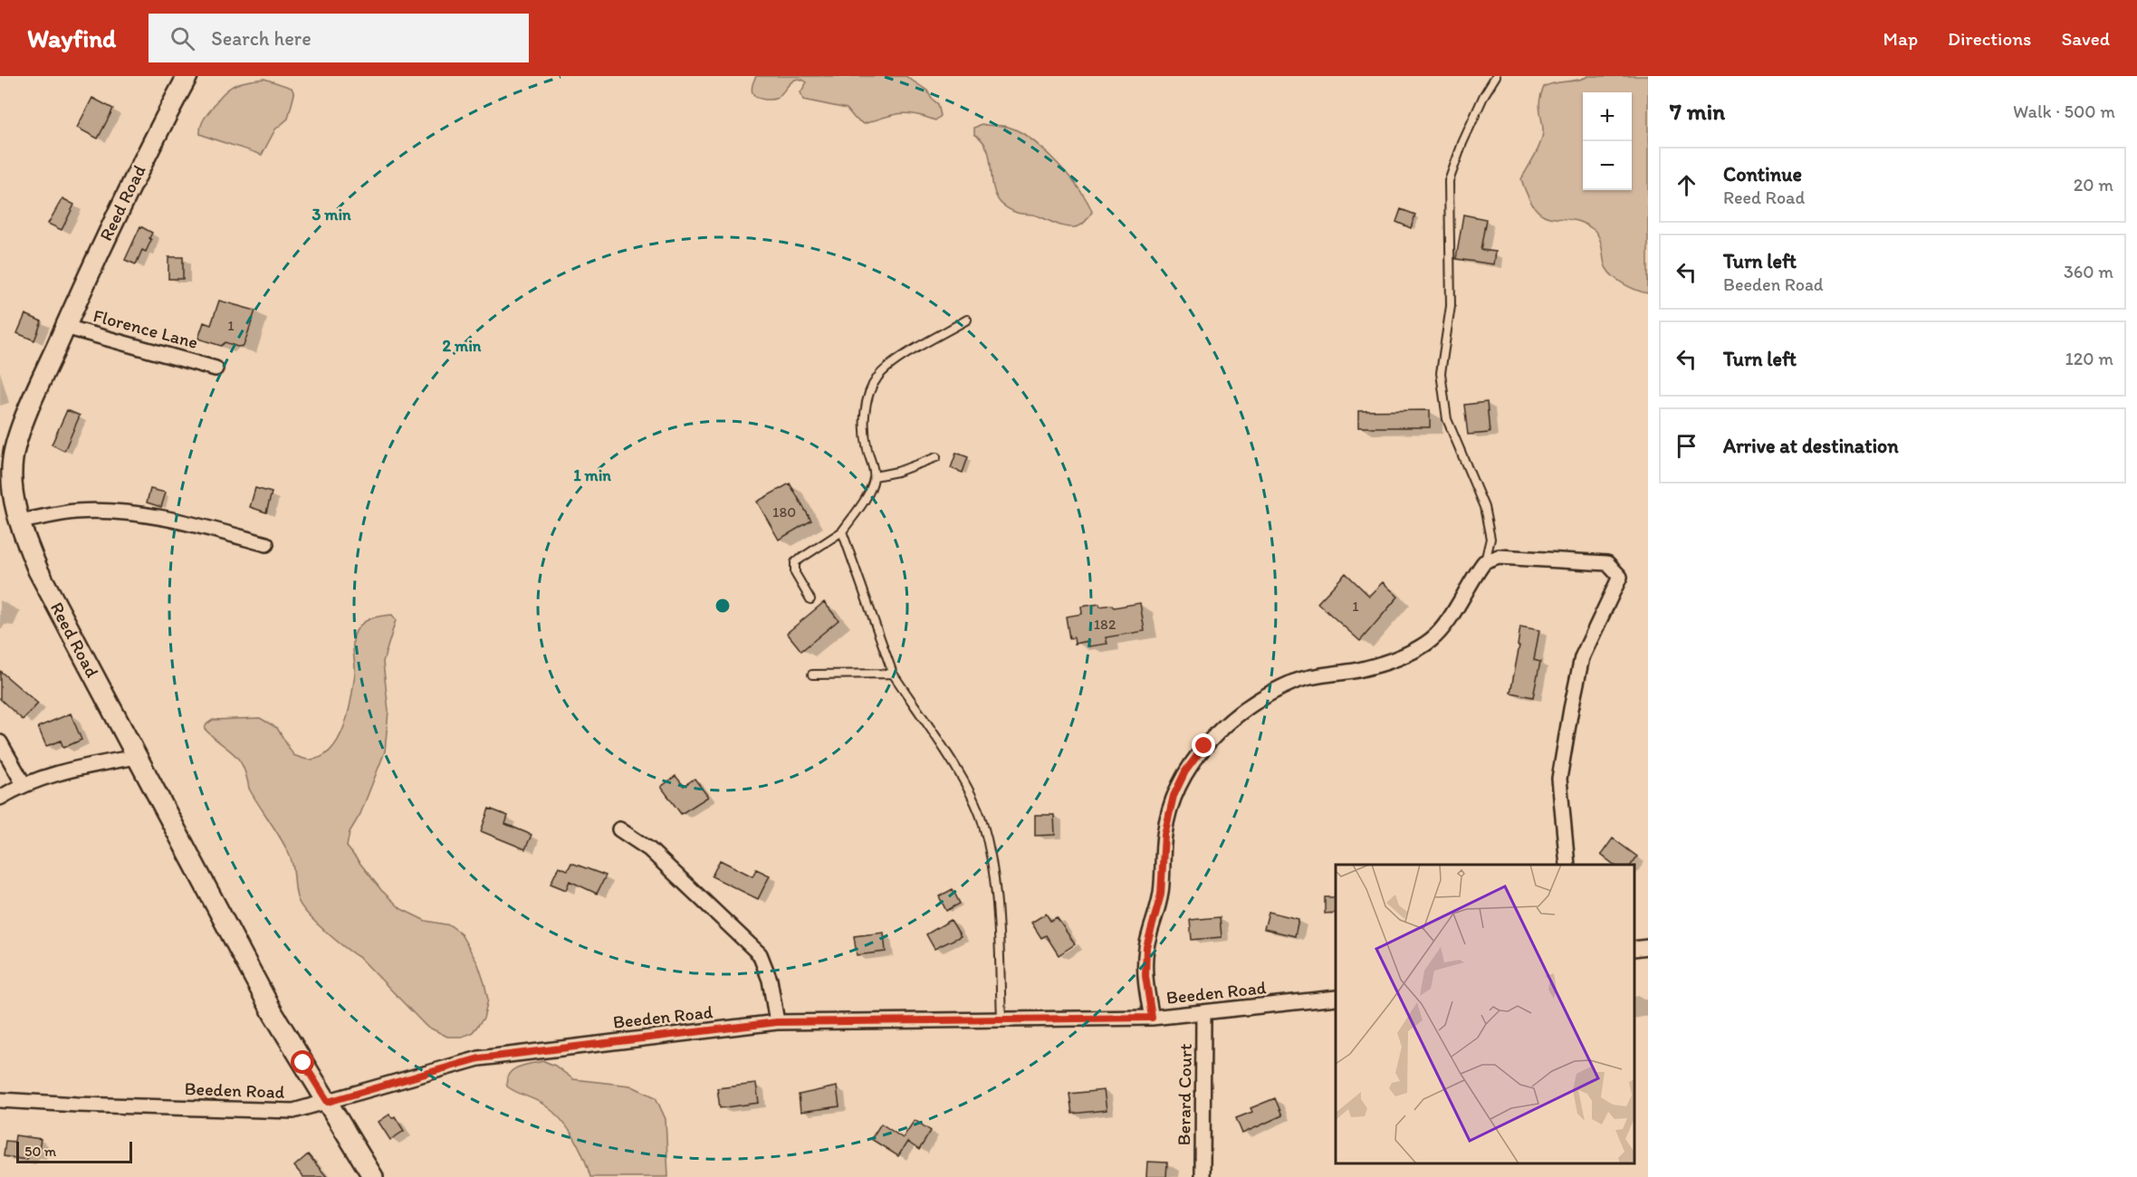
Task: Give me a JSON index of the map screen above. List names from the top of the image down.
{
  "streets": {
    "street": [
      "Reed Road",
      "Florence Lane",
      "Beeden Road",
      "Berard Court"
    ]
  },
  "crossings": [
    ["Reed Road", "Florence Lane"],
    ["Reed Road", "Beeden Road"],
    ["Beeden Road", "Berard Court"]
  ],
  "house_numbers": [
    "1",
    "180",
    "1",
    "182"
  ],
  "scale_bar": "50 m",
  "page": {
    "header": "Wayfind",
    "search": "Search here",
    "nav": ["Map", "Directions", "Saved"],
    "heading": ["7 min", "Walk · 500 m"],
    "map_buttons": ["+", "−"],
    "list": [
      ["Continue", "Reed Road", "20 m"],
      ["Turn left", "Beeden Road", "360 m"],
      ["Turn left", "120 m"],
      "Arrive at destination"
    ],
    "scale": "50 m"
  },
  "rings": ["3 min", "2 min", "1 min"]
}
